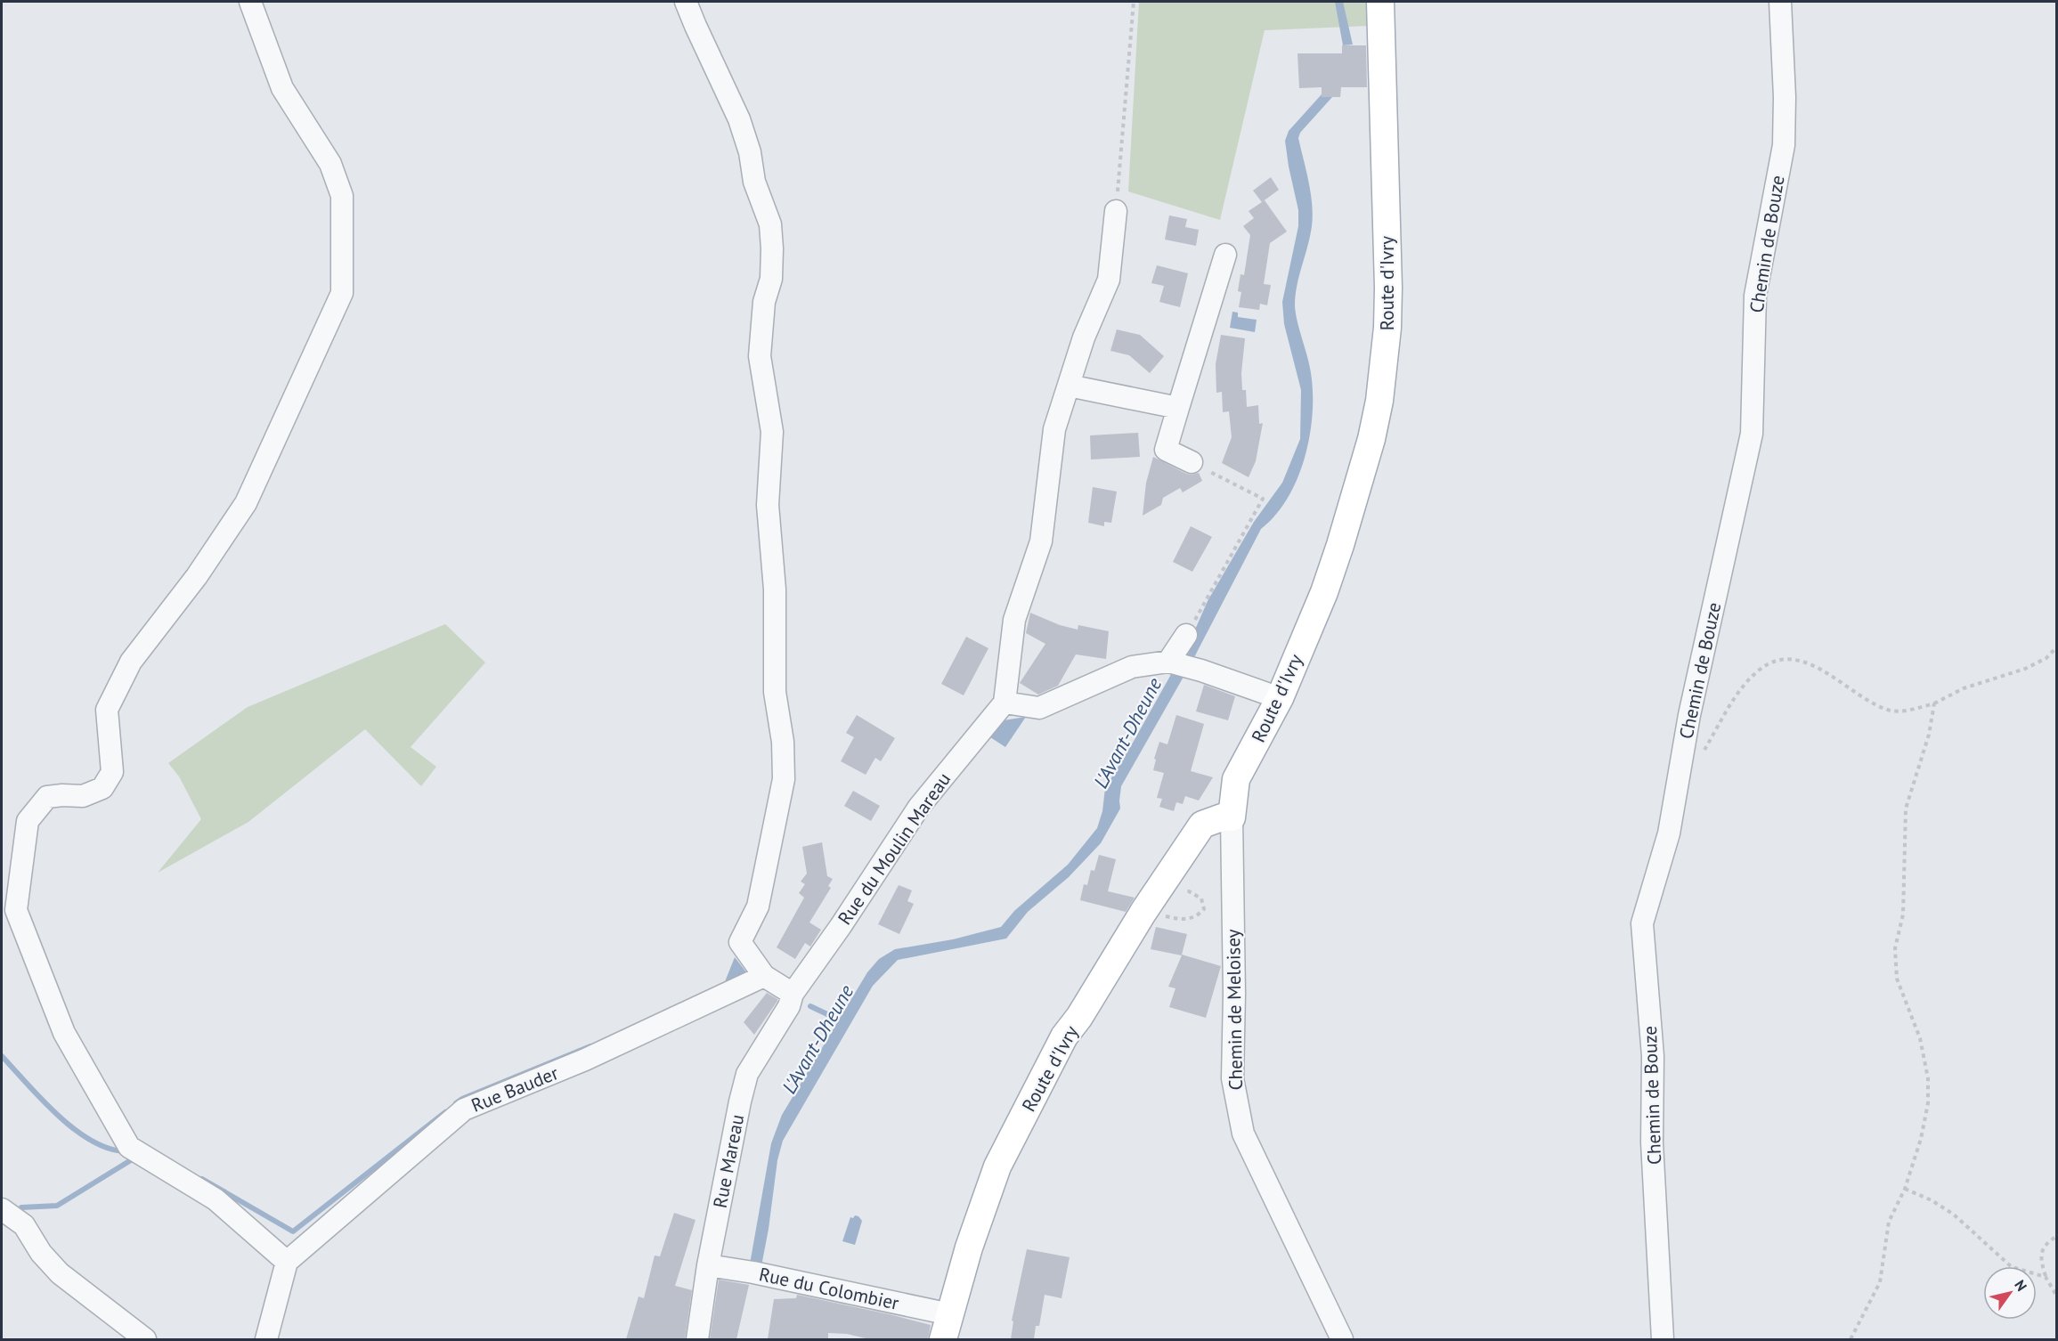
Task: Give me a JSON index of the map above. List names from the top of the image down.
{
  "streets": {
    "main road": ["Route d'Ivry"],
    "street": [
      "Chemin de Bouze",
      "Rue du Moulin Mareau",
      "Chemin de Meloisey",
      "Rue Bauder",
      "Rue Mareau",
      "Rue du Colombier"
    ]
  },
  "crossings": [
    ["Route d'Ivry", "Chemin de Meloisey"],
    ["Route d'Ivry", "Rue du Colombier"],
    ["Rue du Moulin Mareau", "Rue Mareau"],
    ["Rue Mareau", "Rue du Colombier"]
  ],
  "water": ["L'Avant-Dheune"],
  "north": "top right"
}
